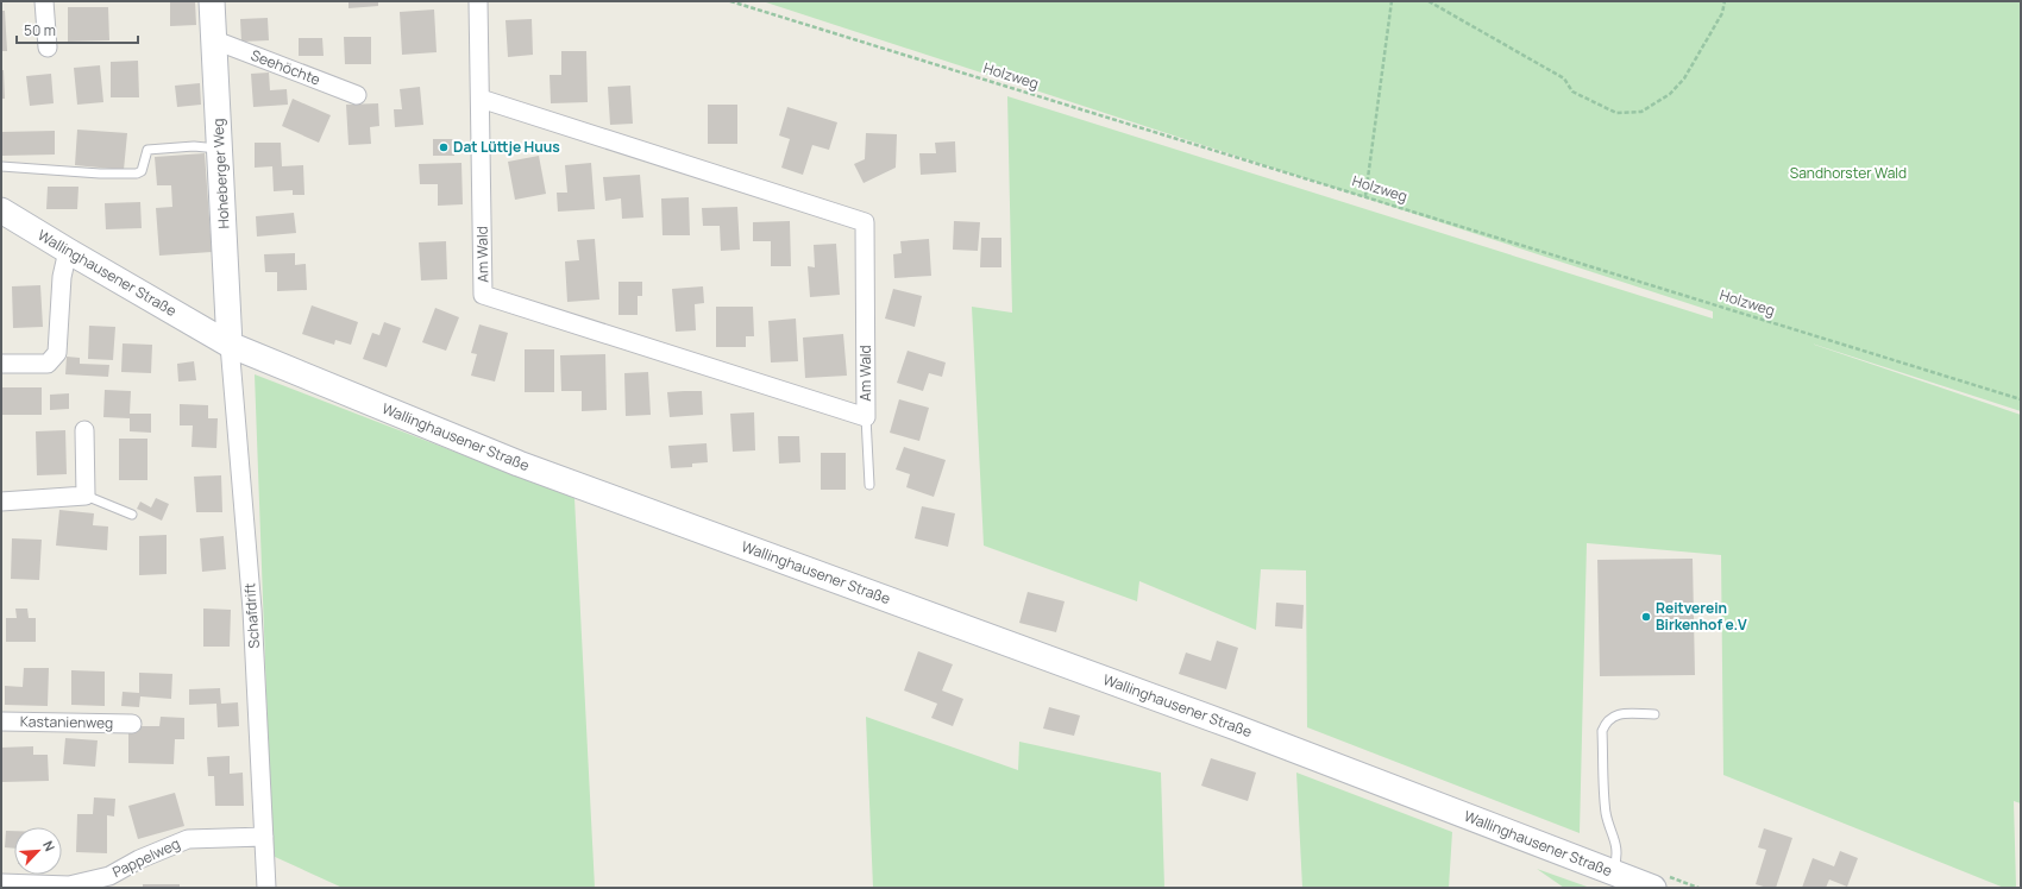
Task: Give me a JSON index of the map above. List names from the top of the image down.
{
  "streets": {
    "street": [
      "Seehöchte",
      "Hoheberger Weg",
      "Am Wald",
      "Wallinghausener Straße",
      "Schafdrift",
      "Kastanienweg",
      "Pappelweg"
    ],
    "path": ["Holzweg"]
  },
  "crossings": [
    ["Seehöchte", "Hoheberger Weg"],
    ["Hoheberger Weg", "Wallinghausener Straße"],
    ["Hoheberger Weg", "Schafdrift"],
    ["Wallinghausener Straße", "Schafdrift"],
    ["Schafdrift", "Pappelweg"]
  ],
  "parks": ["Sandhorster Wald"],
  "places": ["Dat Lüttje Huus", "Reitverein Birkenhof e.V"],
  "scale_bar": "50 m",
  "north": "top right"
}
